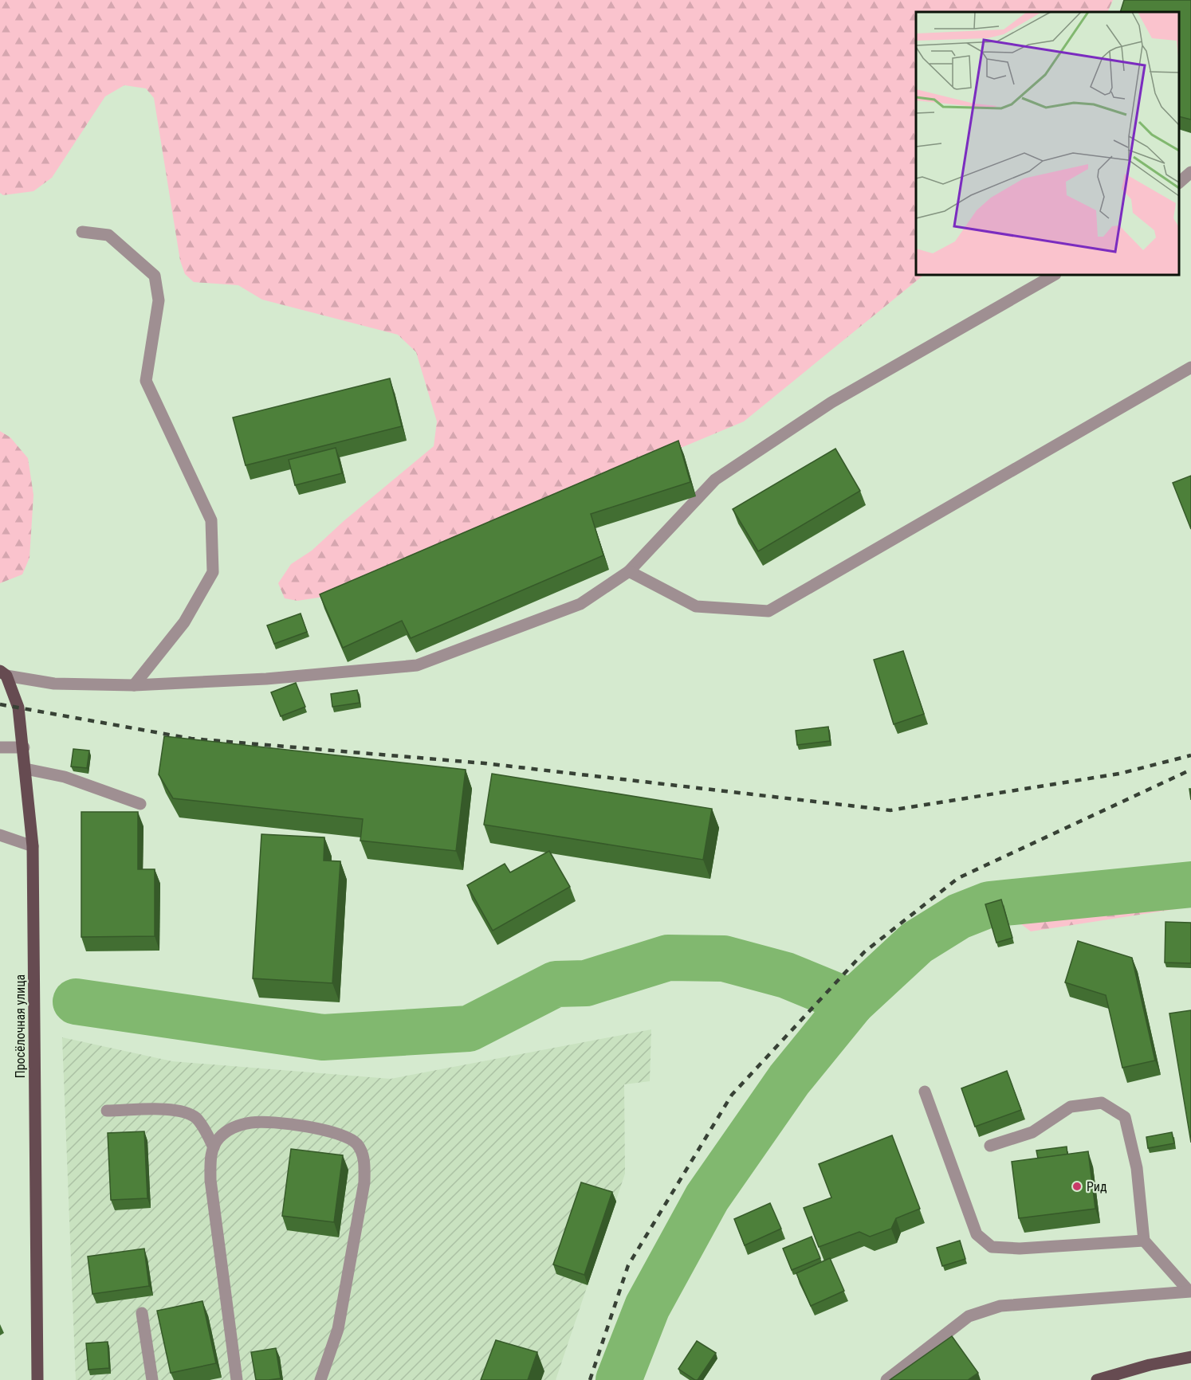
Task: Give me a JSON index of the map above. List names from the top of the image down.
{
  "streets": {
    "main road": ["Просёлочная улица"]
  },
  "places": ["Рид"]
}
